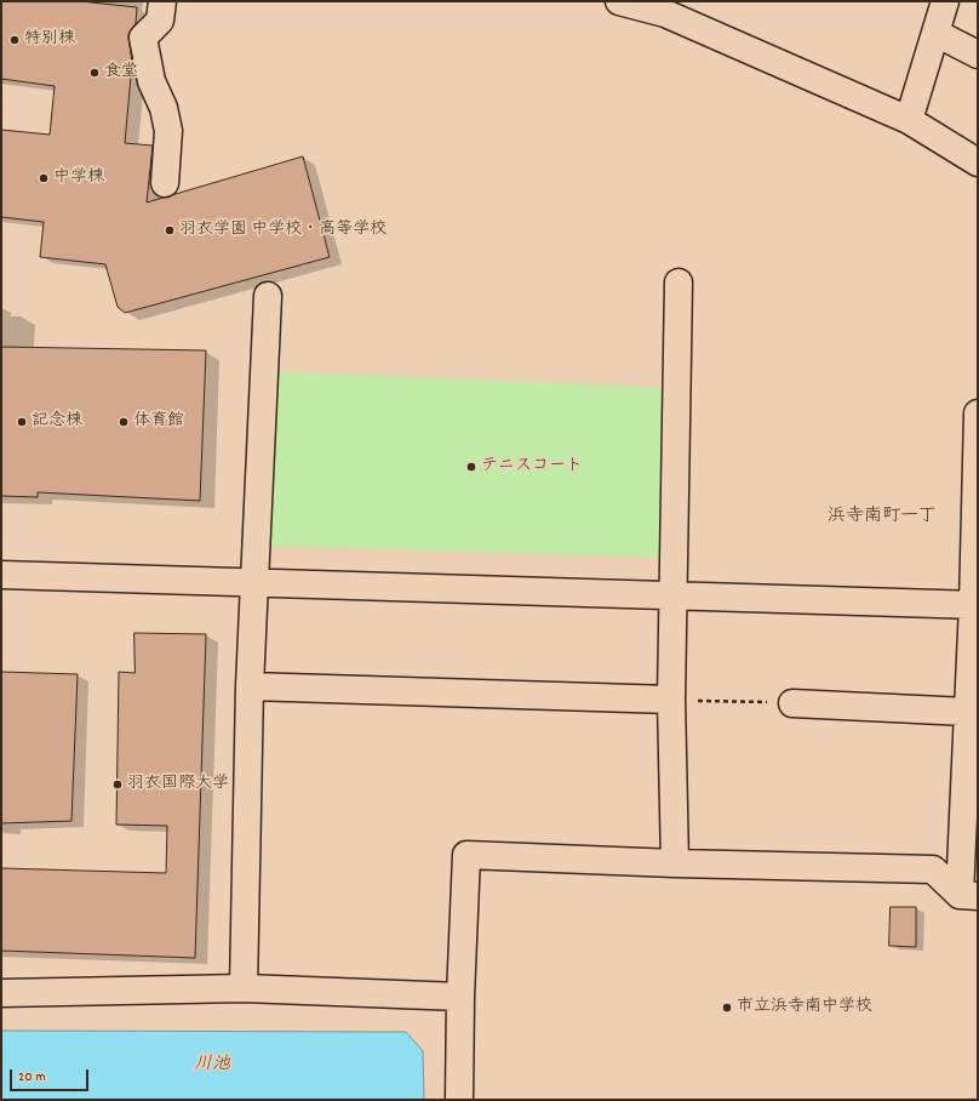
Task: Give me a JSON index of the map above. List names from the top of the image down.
{
  "districts": ["浜寺南町一丁"],
  "water": ["川池"],
  "places": [
    "特別棟",
    "食堂",
    "中学棟",
    "羽衣学園 中学校・高等学校",
    "記念棟",
    "体育館",
    "テニスコート",
    "羽衣国際大学",
    "市立浜寺南中学校"
  ],
  "scale_bar": "20 m"
}
